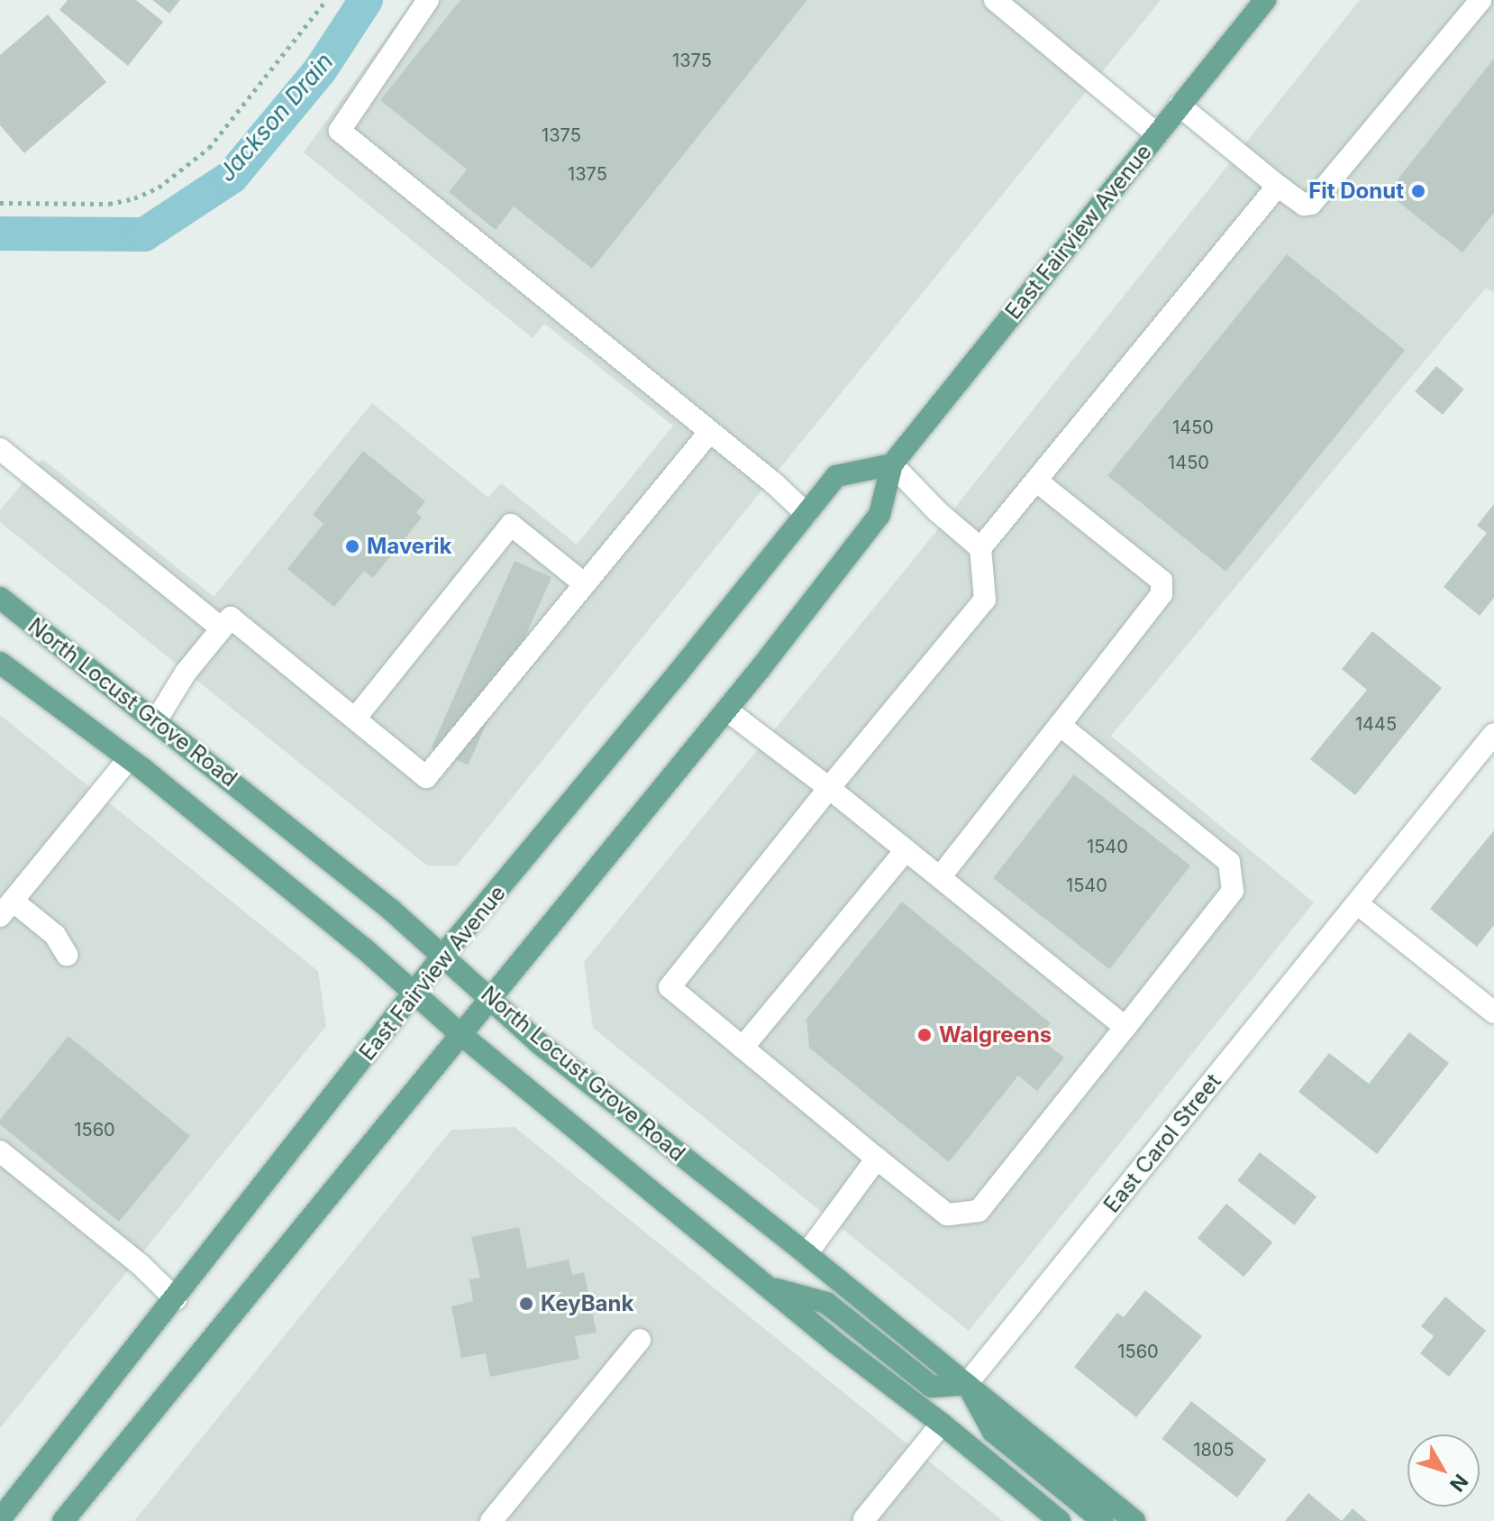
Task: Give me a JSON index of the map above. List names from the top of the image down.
{
  "streets": {
    "main road": ["East Fairview Avenue", "North Locust Grove Road"],
    "street": ["East Carol Street"]
  },
  "crossings": [
    ["East Fairview Avenue", "North Locust Grove Road"],
    ["North Locust Grove Road", "East Carol Street"]
  ],
  "water": ["Jackson Drain"],
  "places": [
    "Fit Donut",
    "Maverik",
    "Walgreens",
    "KeyBank"
  ],
  "house_numbers": [
    "1375",
    "1375",
    "1375",
    "1450",
    "1450",
    "1445",
    "1540",
    "1540",
    "1560",
    "1560",
    "1805"
  ],
  "north": "bottom right"
}
